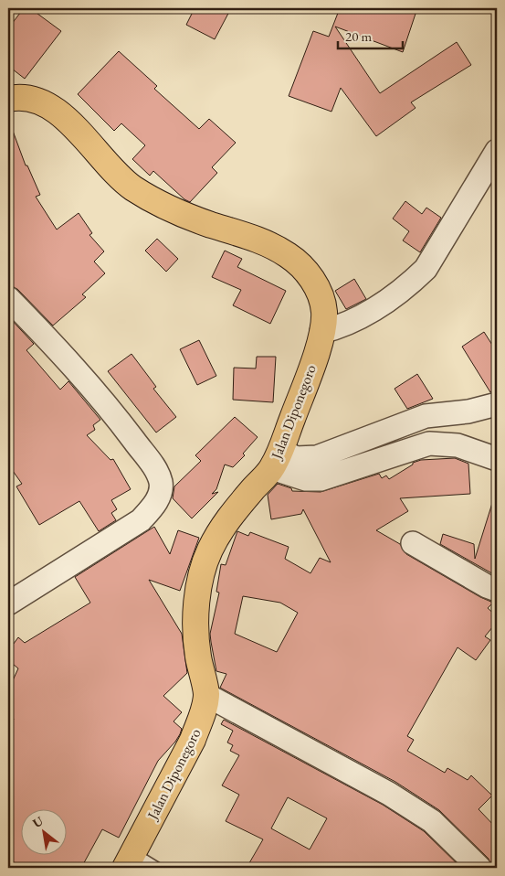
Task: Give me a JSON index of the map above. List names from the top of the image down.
{
  "streets": {
    "highway": ["Jalan Diponegoro"]
  },
  "scale_bar": "20 m",
  "north": "top left"
}
